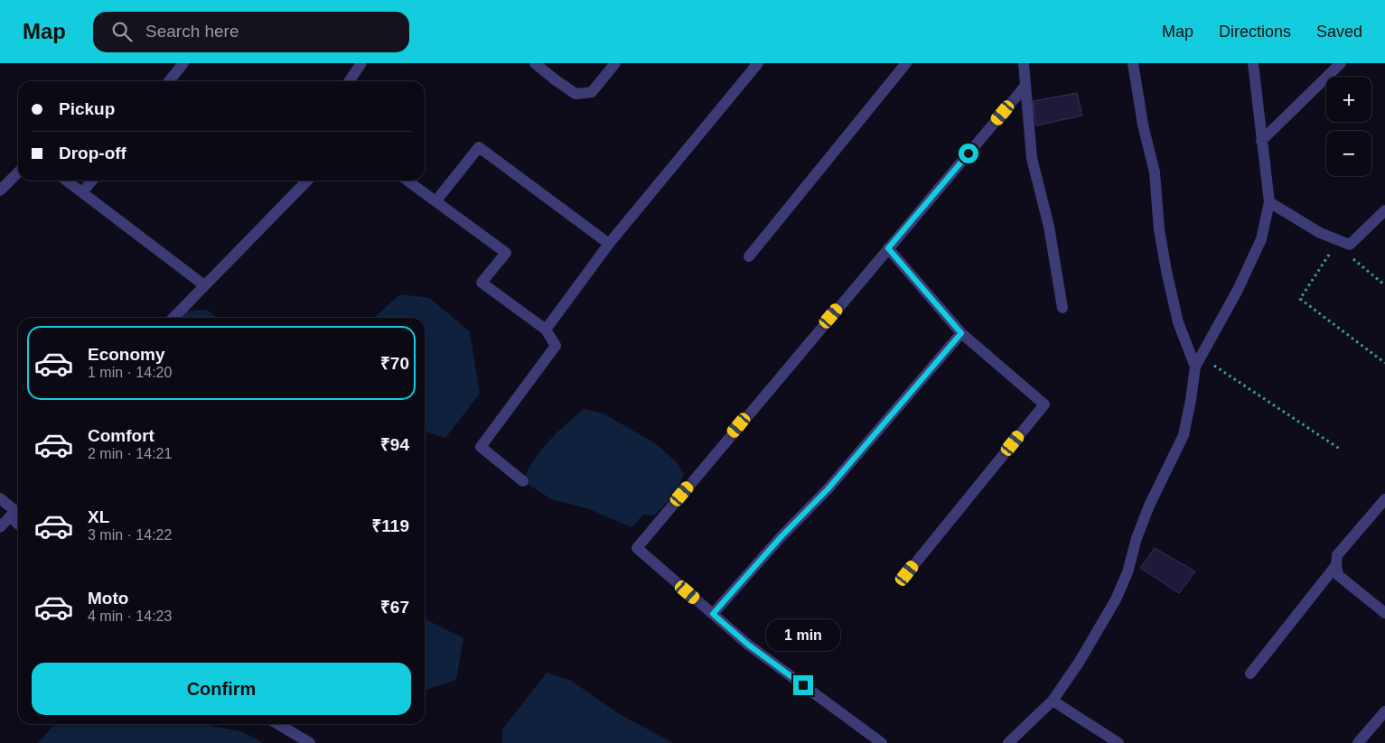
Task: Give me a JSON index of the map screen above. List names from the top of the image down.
{
  "page": {
    "header": "Map",
    "search": "Search here",
    "nav": ["Map", "Directions", "Saved"],
    "map_buttons": ["+", "−"],
    "banner": ["Pickup", "Drop-off"],
    "list": [
      {
        "name": "Economy",
        "note": "1 min · 14:20",
        "value": "₹70"
      },
      {
        "name": "Comfort",
        "note": "2 min · 14:21",
        "value": "₹94"
      },
      {
        "name": "XL",
        "note": "3 min · 14:22",
        "value": "₹119"
      },
      {
        "name": "Moto",
        "note": "4 min · 14:23",
        "value": "₹67"
      }
    ],
    "bubble": "1 min",
    "buttons": "Confirm"
  }
}
